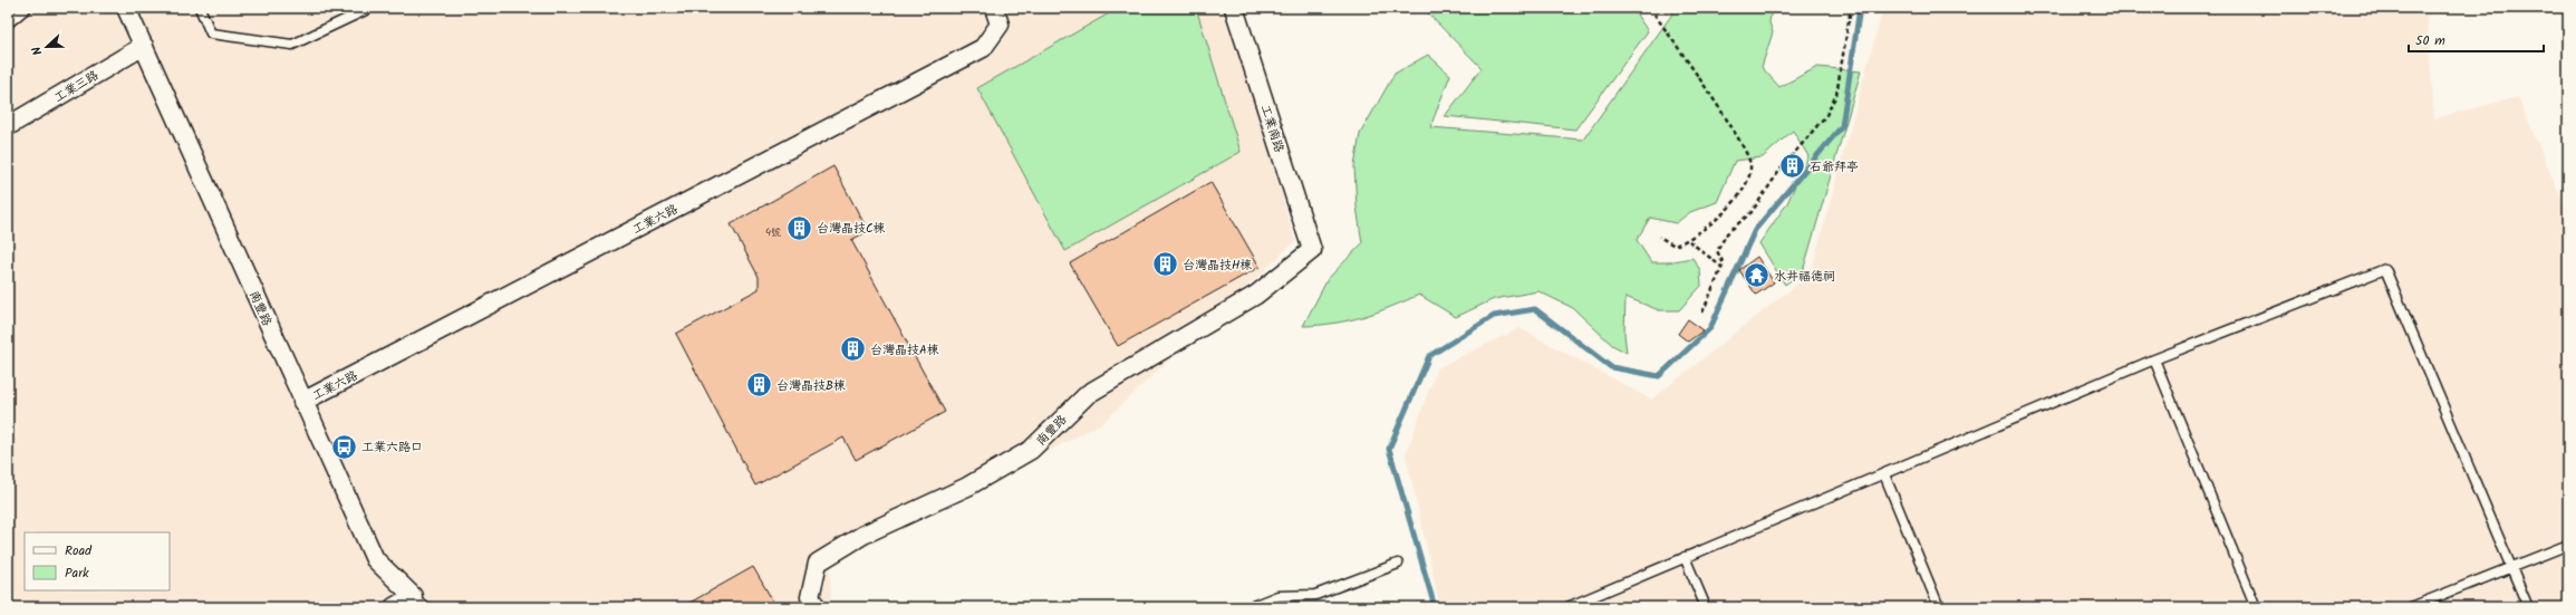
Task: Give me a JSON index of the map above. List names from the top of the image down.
{
  "streets": {
    "street": [
      "工業三路",
      "工業南路",
      "工業六路",
      "南豐路"
    ]
  },
  "crossings": [
    ["工業三路", "南豐路"],
    ["工業南路", "南豐路"],
    ["工業六路", "南豐路"]
  ],
  "places": {
    "building": [
      "石爺拜亭",
      "台灣晶技C棟",
      "台灣晶技H棟",
      "台灣晶技A棟",
      "台灣晶技B棟"
    ],
    "temple": ["水井福德祠"],
    "bus stop": ["工業六路口"]
  },
  "house_numbers": ["4號"],
  "legend": ["Road", "Park"],
  "scale_bar": "50 m",
  "north": "left"
}
